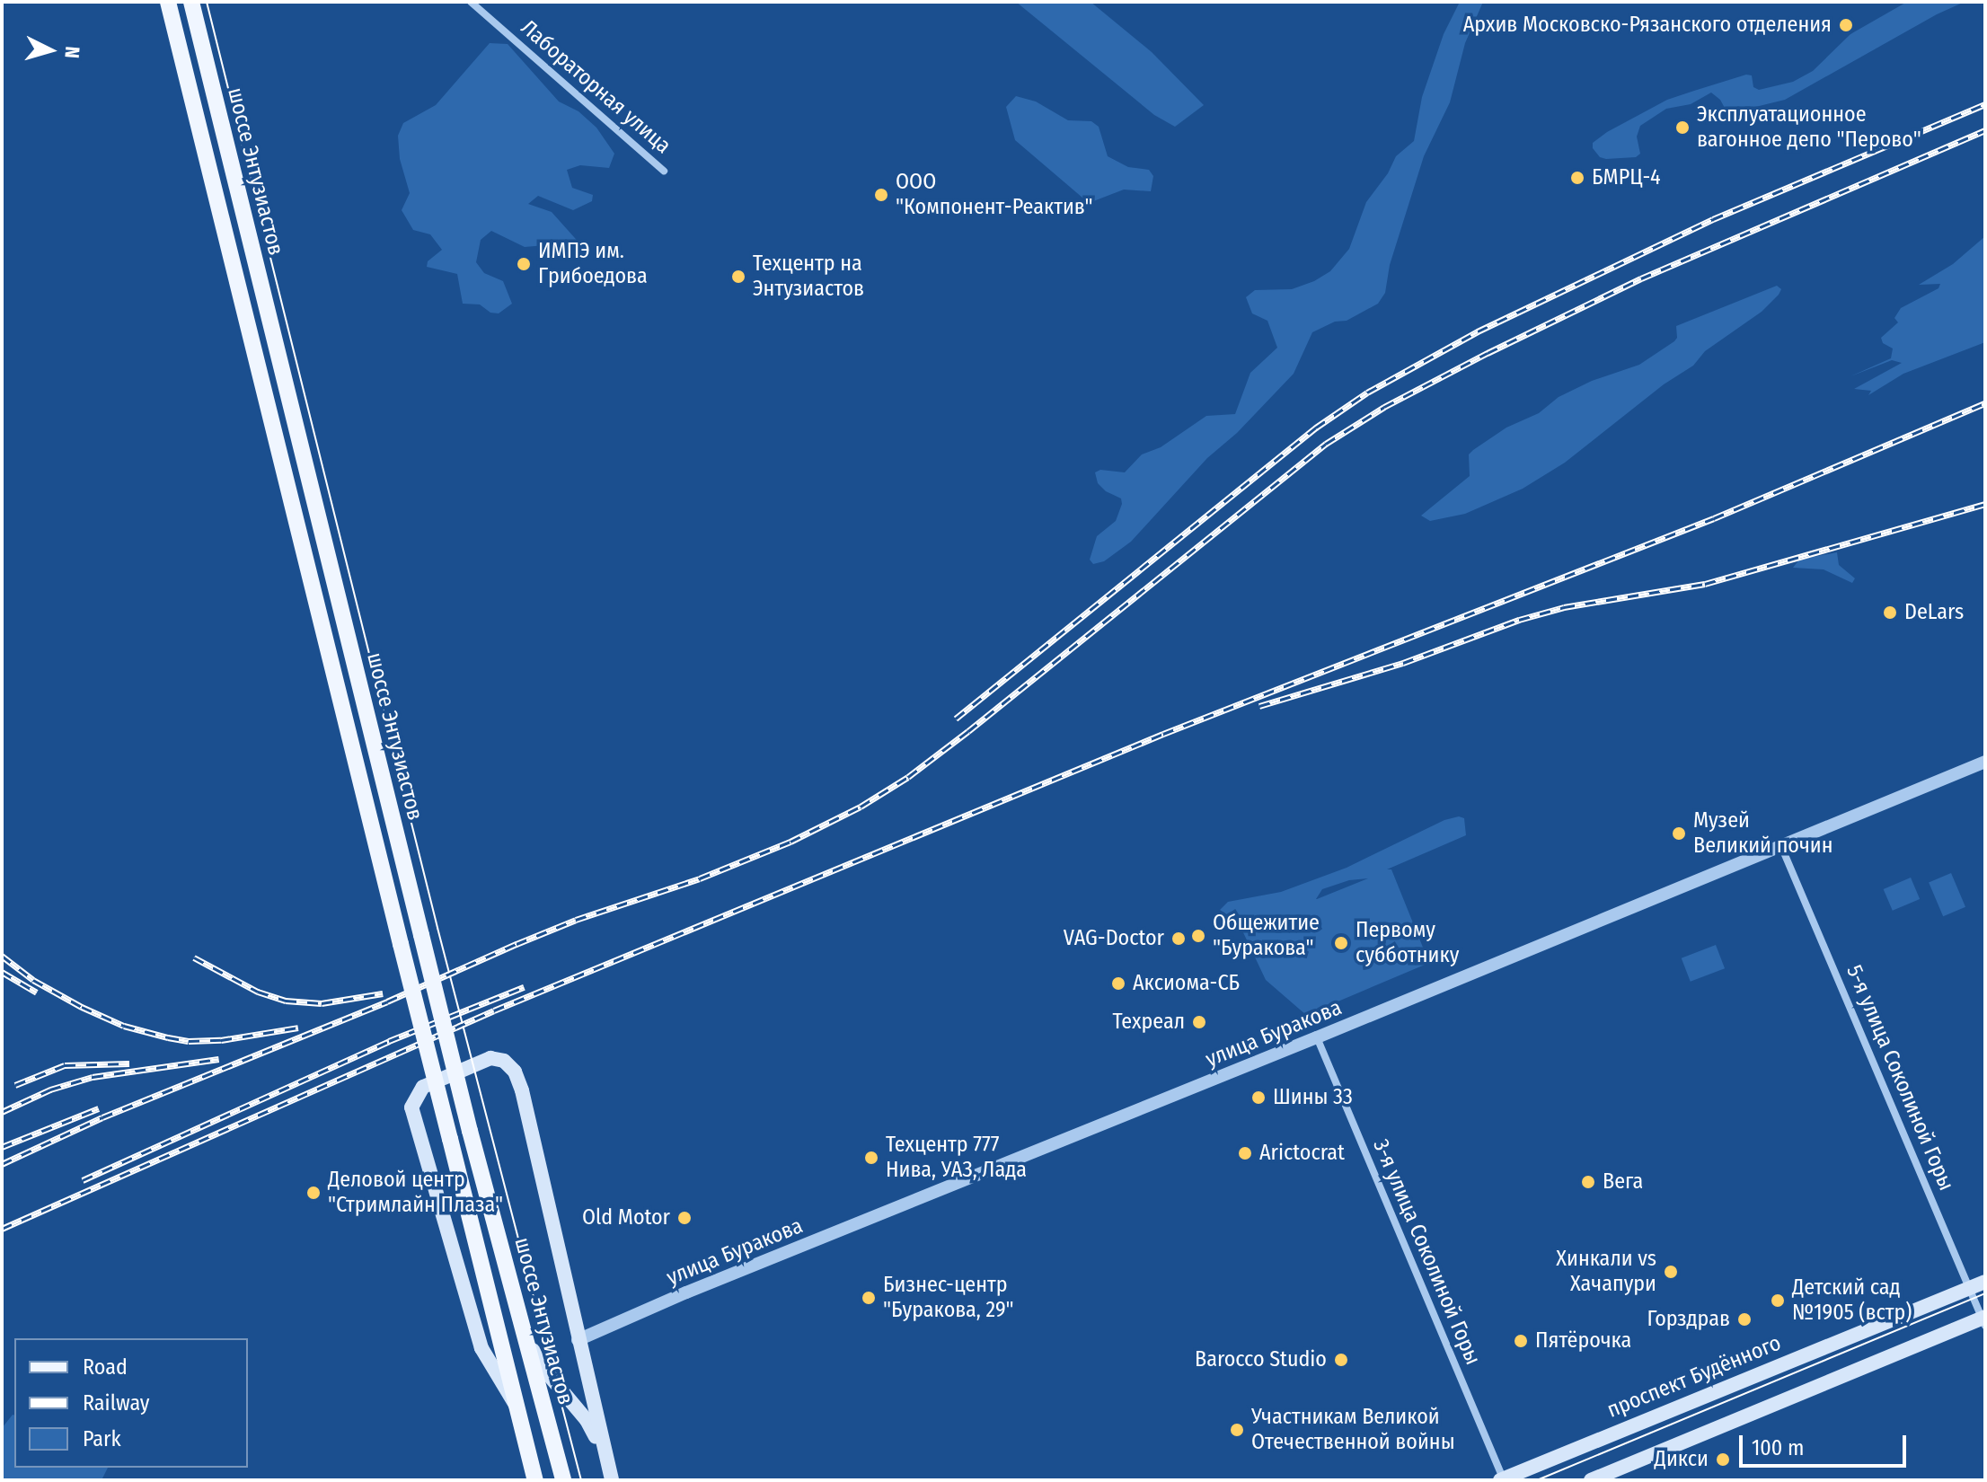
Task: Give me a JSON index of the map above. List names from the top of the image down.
{
  "streets": {
    "main road": ["шоссе Энтузиастов", "проспект Будённого"],
    "street": [
      "Лабораторная улица",
      "улица Буракова",
      "5-я улица Соколиной Горы",
      "3-я улица Соколиной Горы"
    ]
  },
  "crossings": [
    ["улица Буракова", "5-я улица Соколиной Горы"],
    ["улица Буракова", "3-я улица Соколиной Горы"],
    ["5-я улица Соколиной Горы", "проспект Будённого"],
    ["3-я улица Соколиной Горы", "проспект Будённого"]
  ],
  "places": [
    "Архив Московско-Рязанского отделения",
    "Эксплуатационное вагонное депо \"Перово\"",
    "БМРЦ-4",
    "ООО \"Компонент-Реактив\"",
    "ИМПЭ им. Грибоедова",
    "Техцентр на Энтузиастов",
    "DeLars",
    "Музей Великий почин",
    "Общежитие \"Буракова\"",
    "VAG-Doctor",
    "Первому субботнику",
    "Аксиома-СБ",
    "Техреал",
    "Шины 33",
    "Arictocrat",
    "Техцентр 777 Нива, УАЗ, Лада",
    "Вега",
    "Деловой центр \"Стримлайн Плаза\"",
    "Old Motor",
    "Хинкали vs Хачапури",
    "Бизнес-центр \"Буракова, 29\"",
    "Детский сад №1905 (встр)",
    "Горздрав",
    "Пятёрочка",
    "Barocco Studio",
    "Участникам Великой Отечественной войны",
    "Дикси"
  ],
  "legend": ["Road", "Railway", "Park"],
  "scale_bar": "100 m",
  "north": "right"
}
